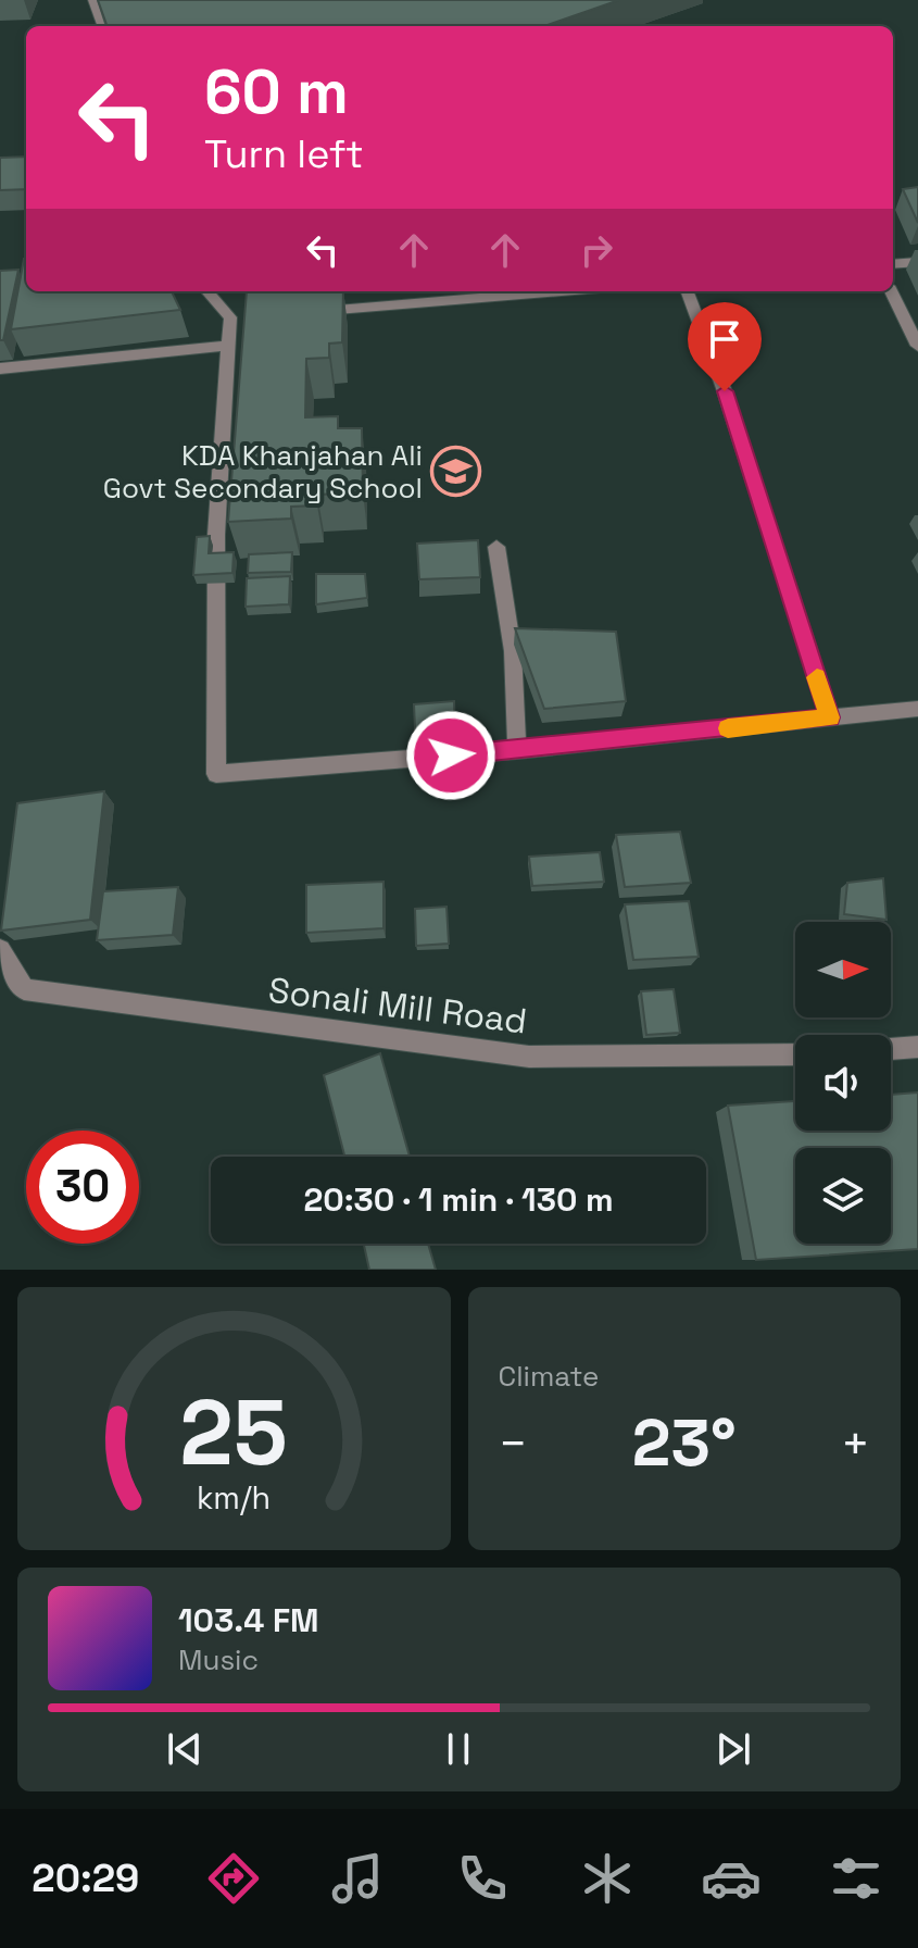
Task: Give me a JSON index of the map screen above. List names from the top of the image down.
{
  "streets": {
    "street": ["Sonali Mill Road"]
  },
  "places": {
    "school or university": ["KDA Khanjahan Ali Govt Secondary School"]
  },
  "north": "right",
  "page": {
    "turn": ["60 m", "Turn left"],
    "limit": "30",
    "trip": "20:30 · 1 min · 130 m",
    "tile": "Climate",
    "heat": ["−", "23°", "+"],
    "song": ["103.4 FM", "Music"],
    "tabs": "20:29",
    "gauge": ["25", "km/h"]
  }
}
